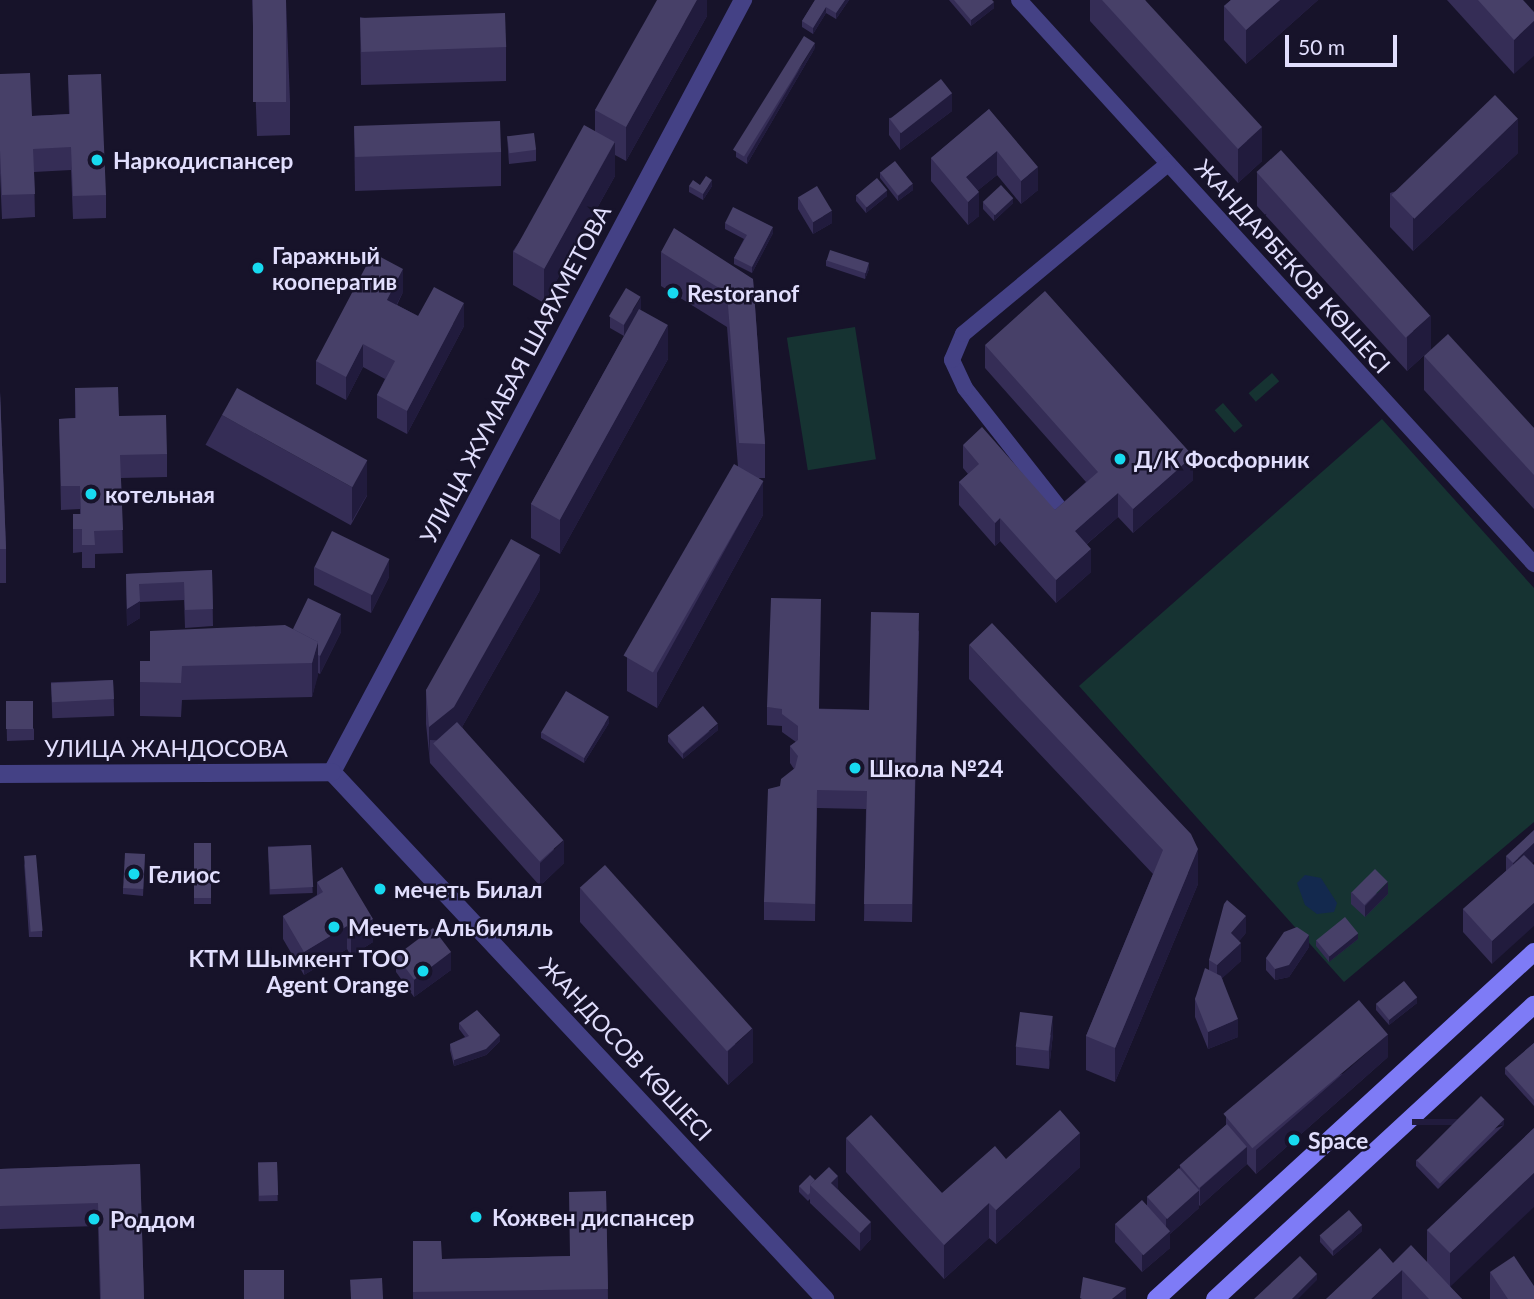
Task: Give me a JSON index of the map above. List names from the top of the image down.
{
  "streets": {
    "street": [
      "ЖАНДАРБЕКОВ КӨШЕСІ",
      "УЛИЦА ЖУМАБАЯ ШАЯХМЕТОВА",
      "УЛИЦА ЖАНДОСОВА",
      "ЖАНДОСОВ КӨШЕСІ"
    ]
  },
  "crossings": [
    ["УЛИЦА ЖУМАБАЯ ШАЯХМЕТОВА", "УЛИЦА ЖАНДОСОВА"],
    ["УЛИЦА ЖУМАБАЯ ШАЯХМЕТОВА", "ЖАНДОСОВ КӨШЕСІ"],
    ["УЛИЦА ЖАНДОСОВА", "ЖАНДОСОВ КӨШЕСІ"]
  ],
  "places": [
    "Наркодиспансер",
    "Гаражный кооператив",
    "Restoranof",
    "Д/К Фосфорник",
    "котельная",
    "Школа №24",
    "Гелиос",
    "мечеть Билал",
    "Мечеть Альбиляль",
    "KTM Шымкент ТОО Agent Orange",
    "Space",
    "Кожвен диспансер",
    "Роддом"
  ],
  "scale_bar": "50 m"
}
